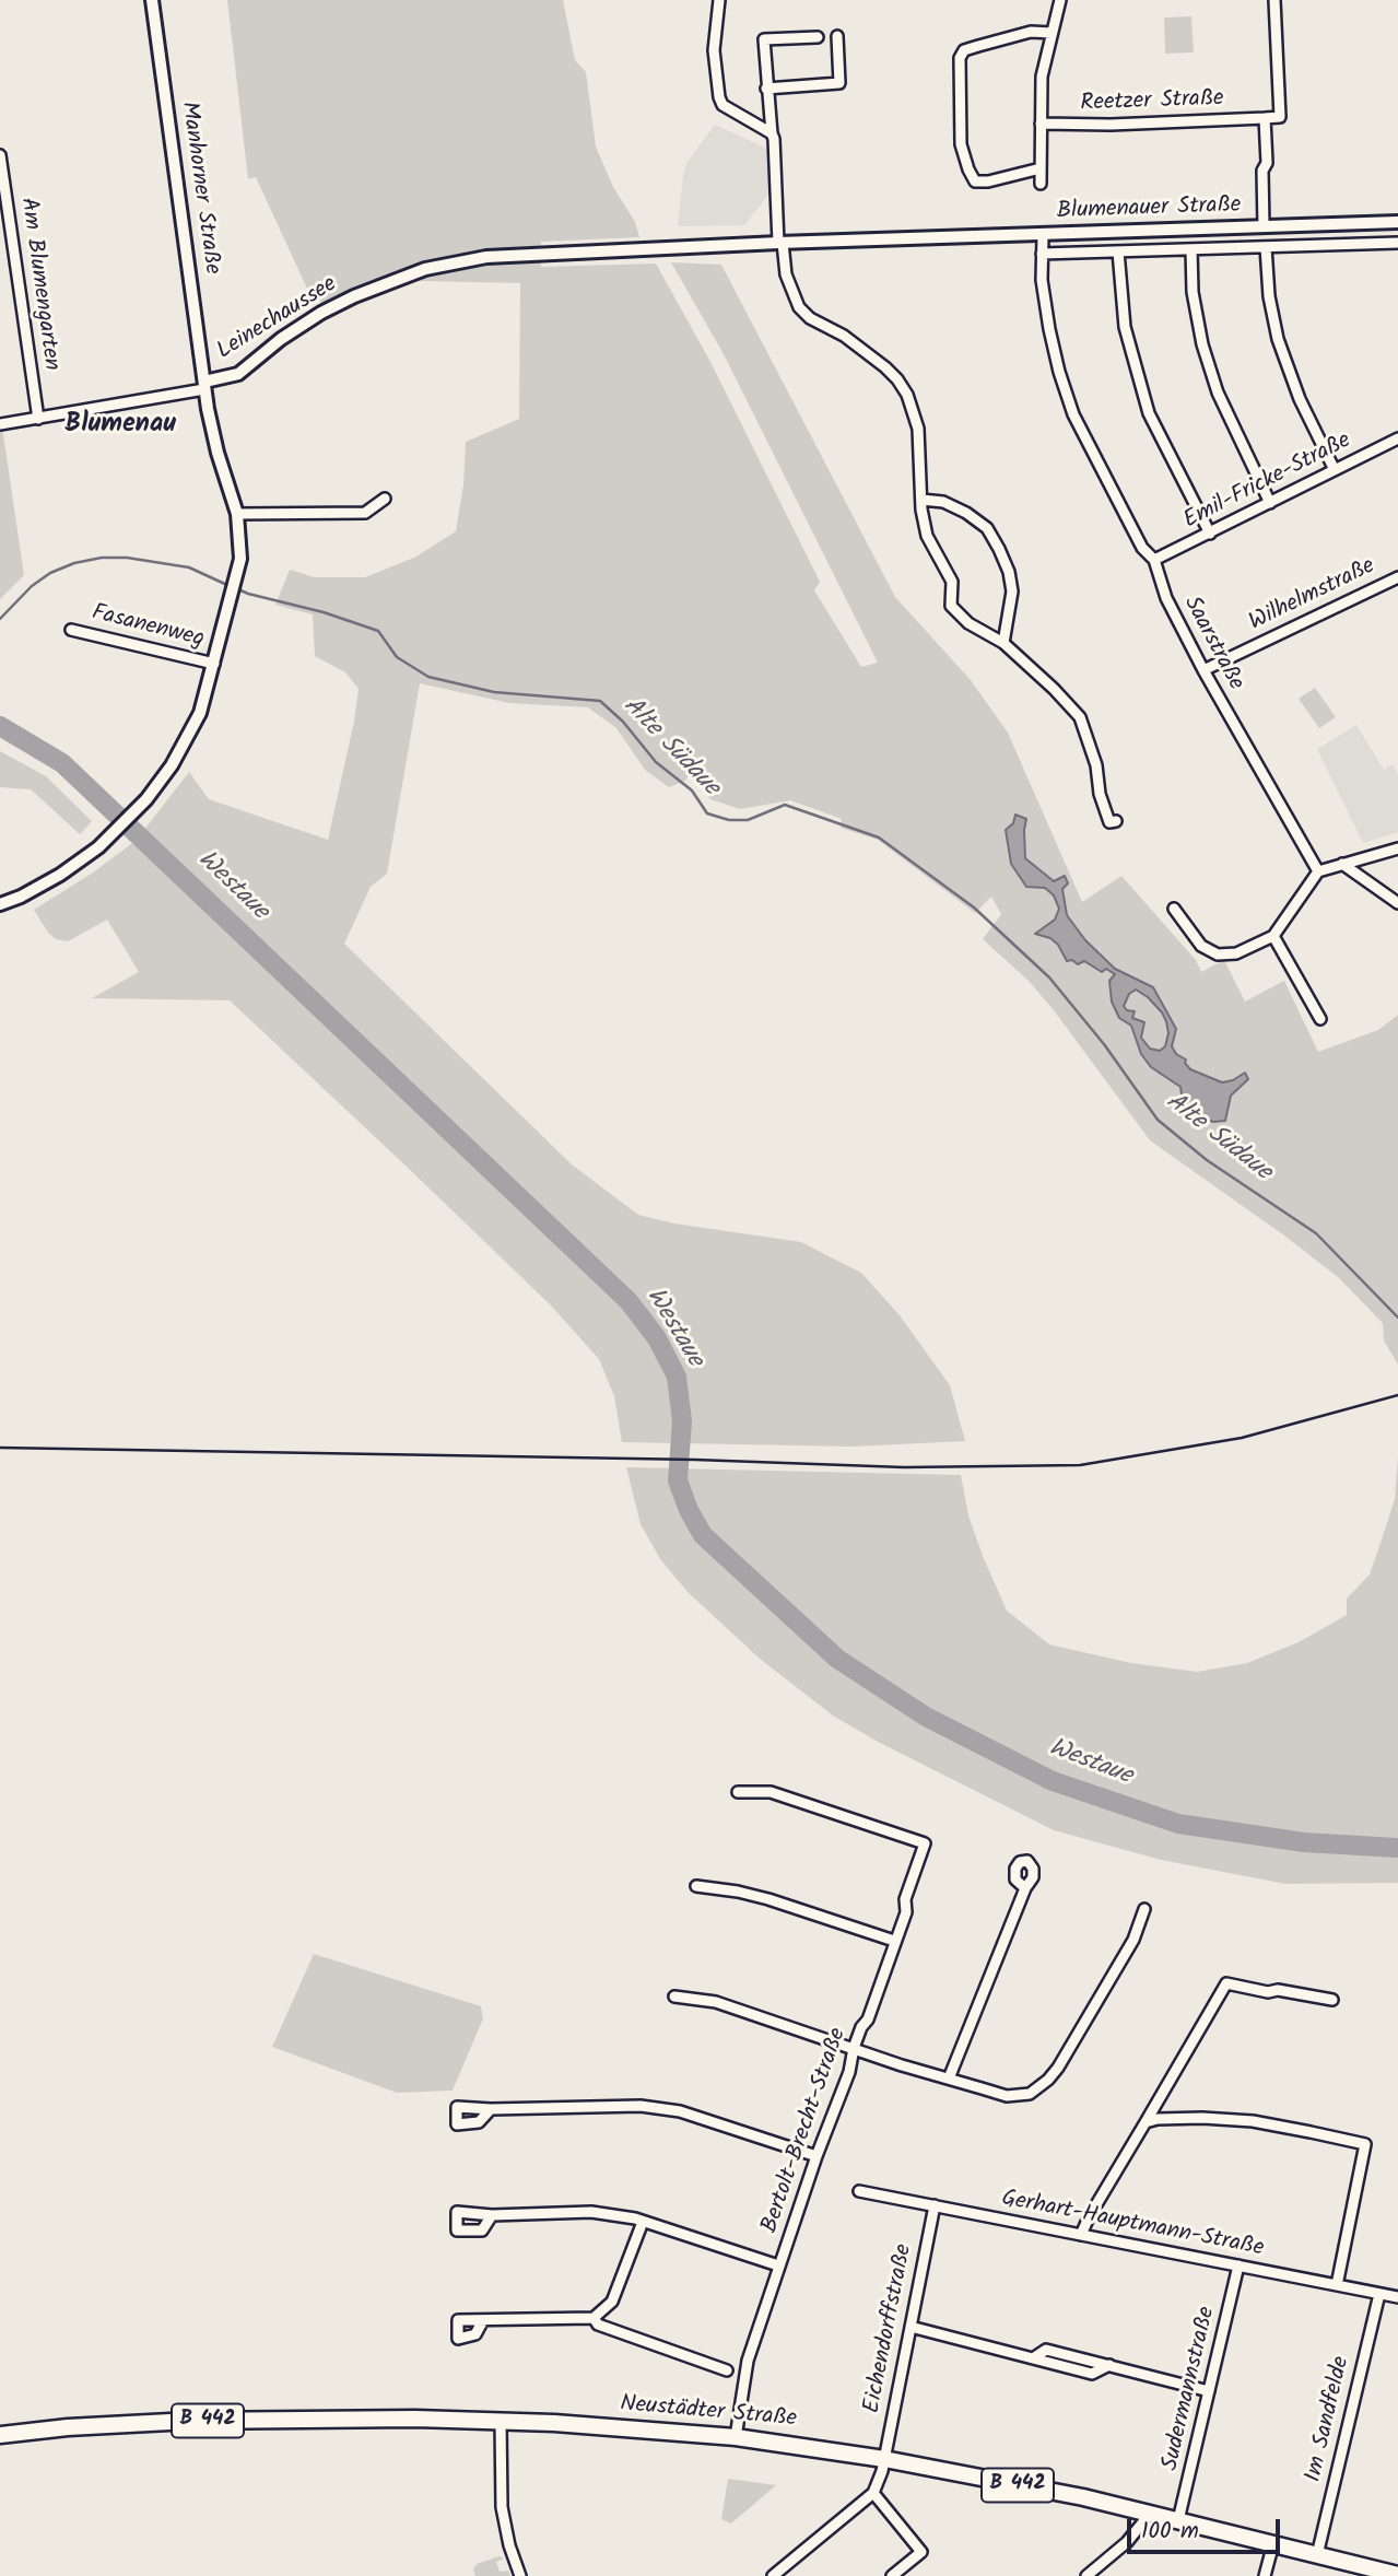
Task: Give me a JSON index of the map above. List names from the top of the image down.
{
  "streets": {
    "main road": ["Neustädter Straße", "B 442"],
    "street": [
      "Reetzer Straße",
      "Manhorner Straße",
      "Blumenauer Straße",
      "Am Blumengarten",
      "Leinechaussee",
      "Emil-Fricke-Straße",
      "Wilhelmstraße",
      "Fasanenweg",
      "Saarstraße",
      "Bertolt-Brecht-Straße",
      "Gerhart-Hauptmann-Straße",
      "Eichendorffstraße",
      "Sudermannstraße",
      "Im Sandfelde"
    ]
  },
  "crossings": [
    ["Manhorner Straße", "Leinechaussee"],
    ["Blumenauer Straße", "Leinechaussee"],
    ["Blumenauer Straße", "Saarstraße"],
    ["Leinechaussee", "Fasanenweg"],
    ["Emil-Fricke-Straße", "Saarstraße"],
    ["Wilhelmstraße", "Saarstraße"],
    ["Bertolt-Brecht-Straße", "Neustädter Straße"],
    ["Gerhart-Hauptmann-Straße", "Eichendorffstraße"],
    ["Gerhart-Hauptmann-Straße", "Sudermannstraße"],
    ["Gerhart-Hauptmann-Straße", "Im Sandfelde"],
    ["Eichendorffstraße", "Neustädter Straße"],
    ["Sudermannstraße", "Neustädter Straße"],
    ["Neustädter Straße", "Im Sandfelde"]
  ],
  "districts": ["Blumenau"],
  "water": ["Alte Südaue", "Westaue"],
  "scale_bar": "100 m"
}
